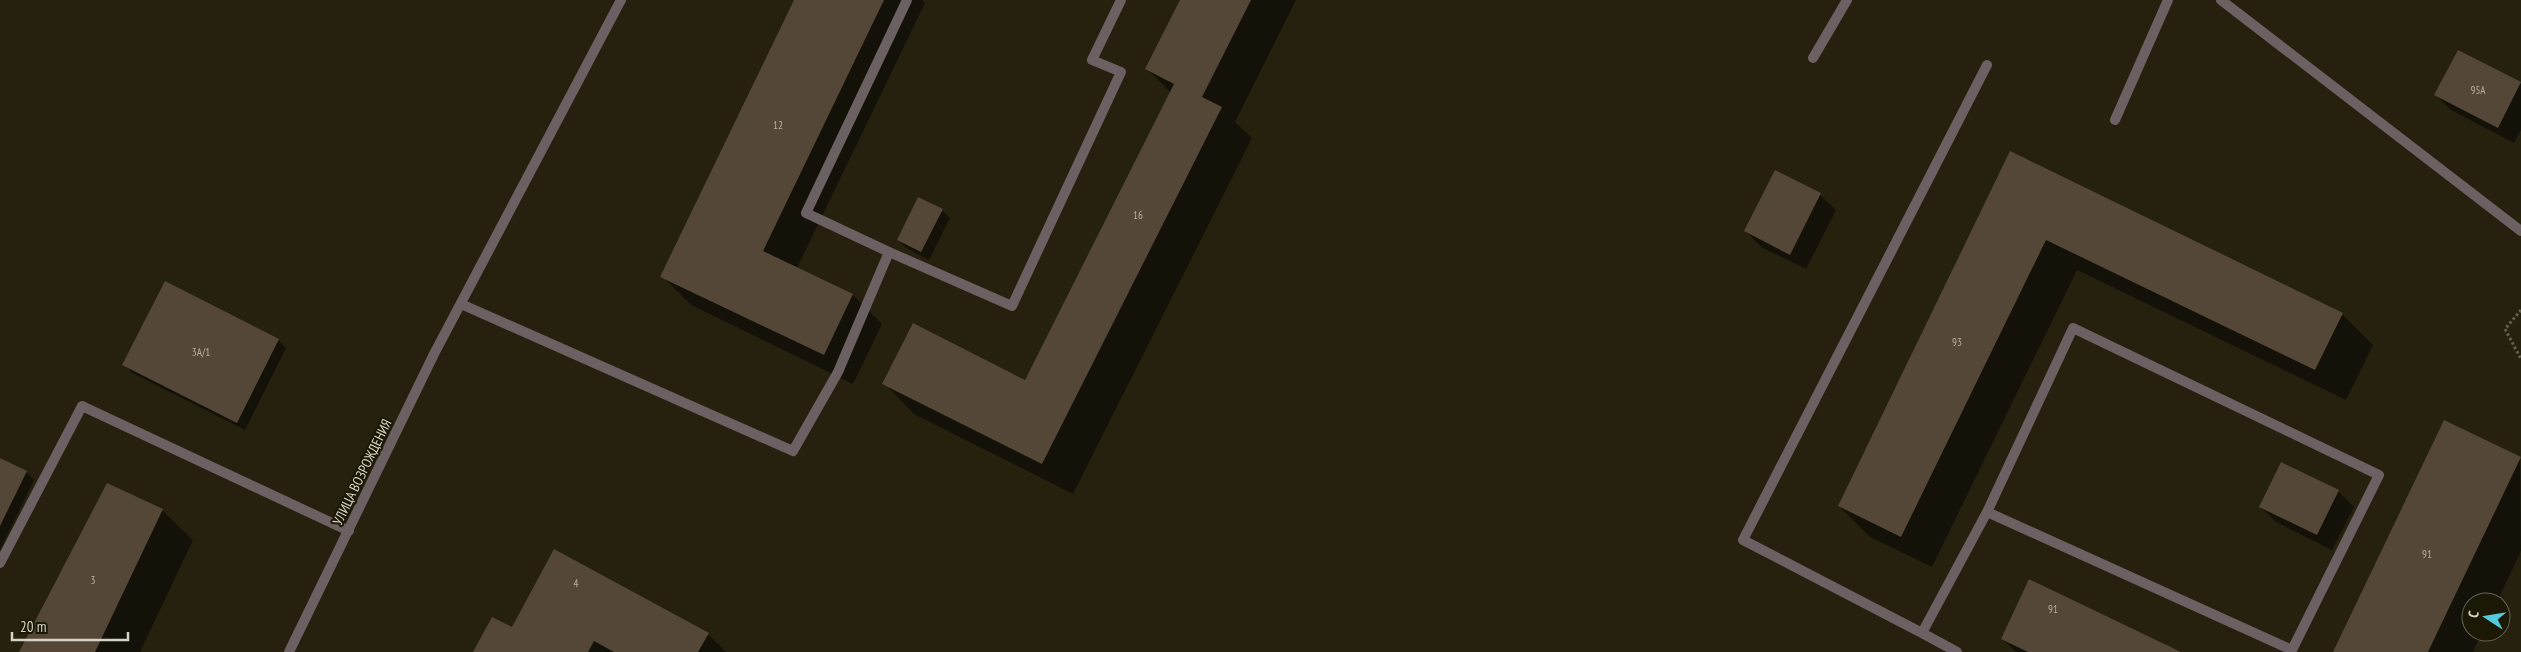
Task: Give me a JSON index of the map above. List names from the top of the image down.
{
  "streets": {
    "street": ["УЛИЦА ВОЗРОЖДЕНИЯ"]
  },
  "house_numbers": [
    "95А",
    "12",
    "16",
    "93",
    "3А/1",
    "91",
    "3",
    "4",
    "91"
  ],
  "scale_bar": "20 m",
  "north": "left"
}
